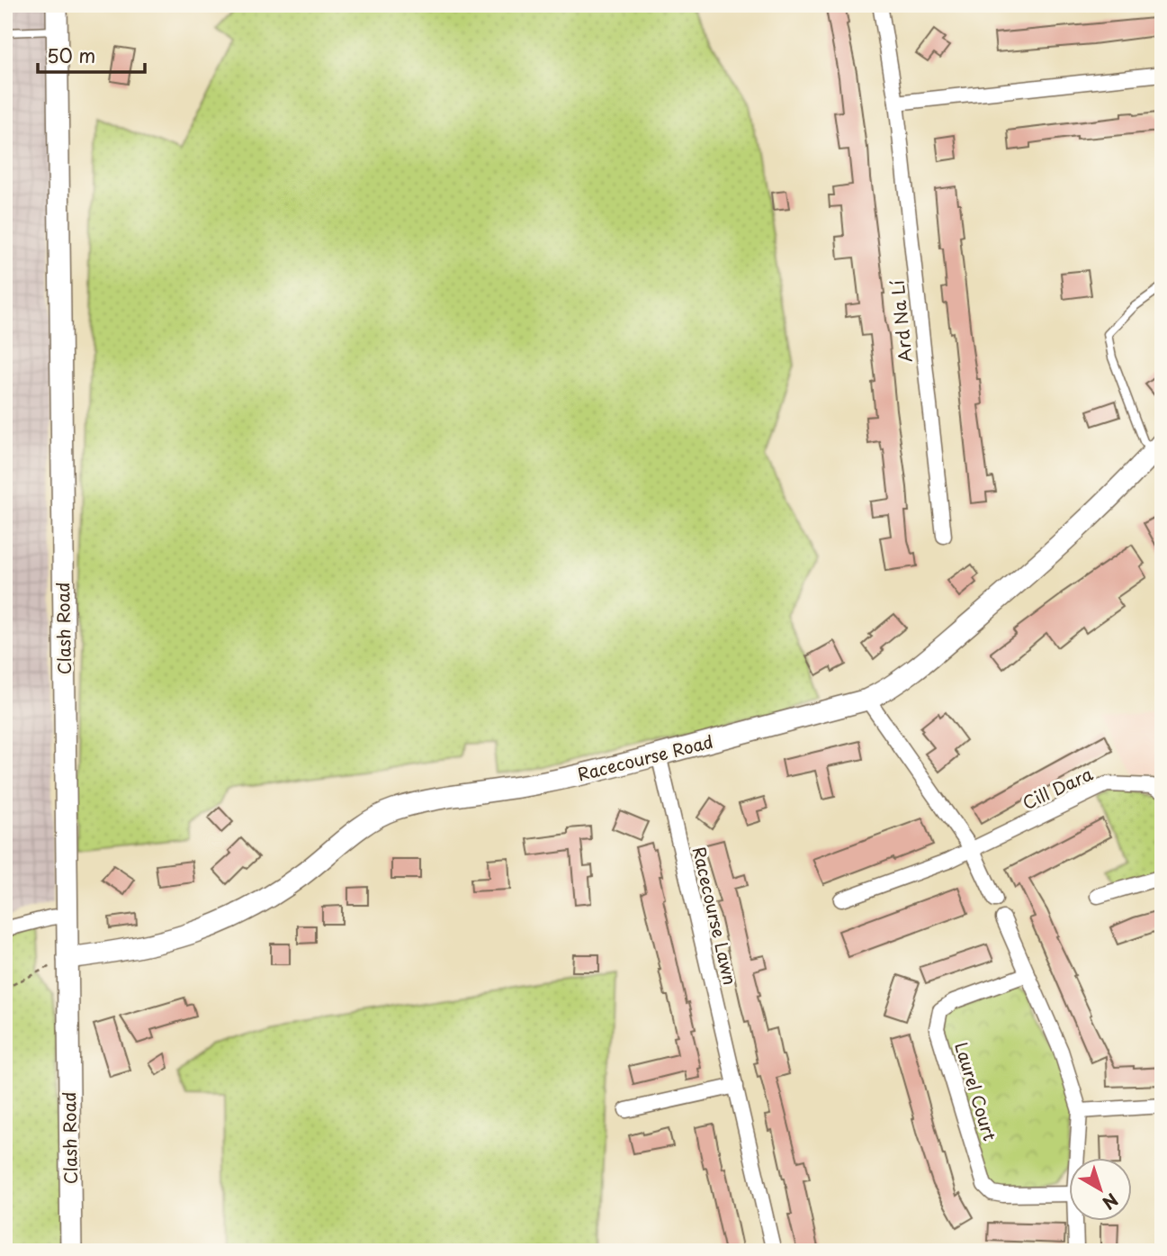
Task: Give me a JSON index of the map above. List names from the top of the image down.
{
  "streets": {
    "street": [
      "Ard Na Lí",
      "Clash Road",
      "Racecourse Road",
      "Cill Dara",
      "Racecourse Lawn",
      "Laurel Court"
    ]
  },
  "crossings": [
    ["Clash Road", "Racecourse Road"],
    ["Racecourse Road", "Racecourse Lawn"]
  ],
  "scale_bar": "50 m",
  "north": "bottom right"
}
